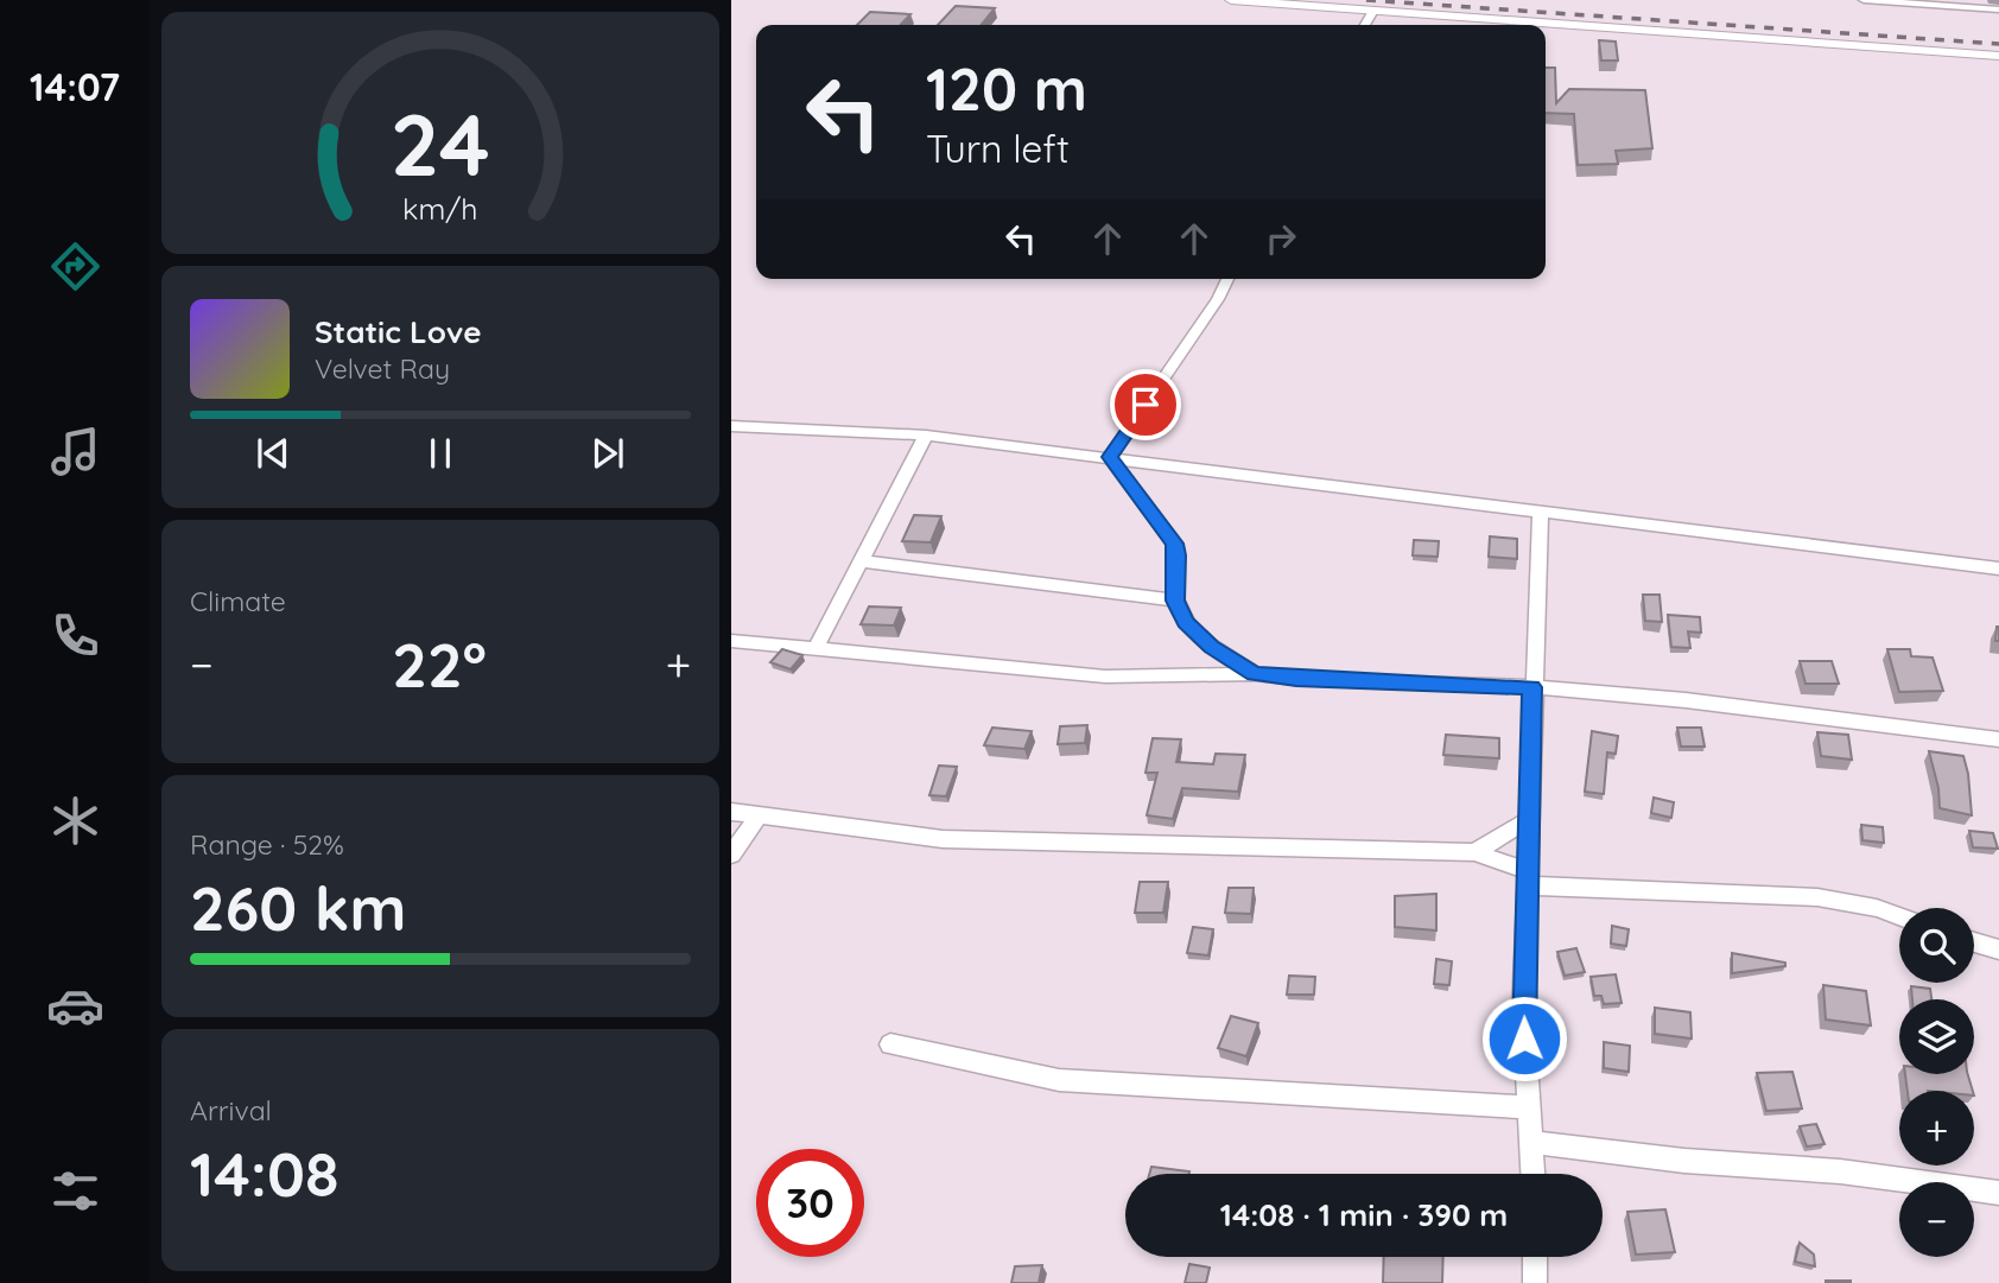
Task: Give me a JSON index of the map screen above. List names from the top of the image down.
{
  "page": {
    "tabs": "14:07",
    "turn": ["120 m", "Turn left"],
    "song": ["Static Love", "Velvet Ray"],
    "tile": [
      "Climate",
      ["Range · 52%", "260 km"],
      ["Arrival", "14:08"]
    ],
    "heat": ["−", "22°", "+"],
    "map_buttons": ["+", "−"],
    "limit": "30",
    "trip": "14:08 · 1 min · 390 m",
    "gauge": ["24", "km/h"]
  }
}
